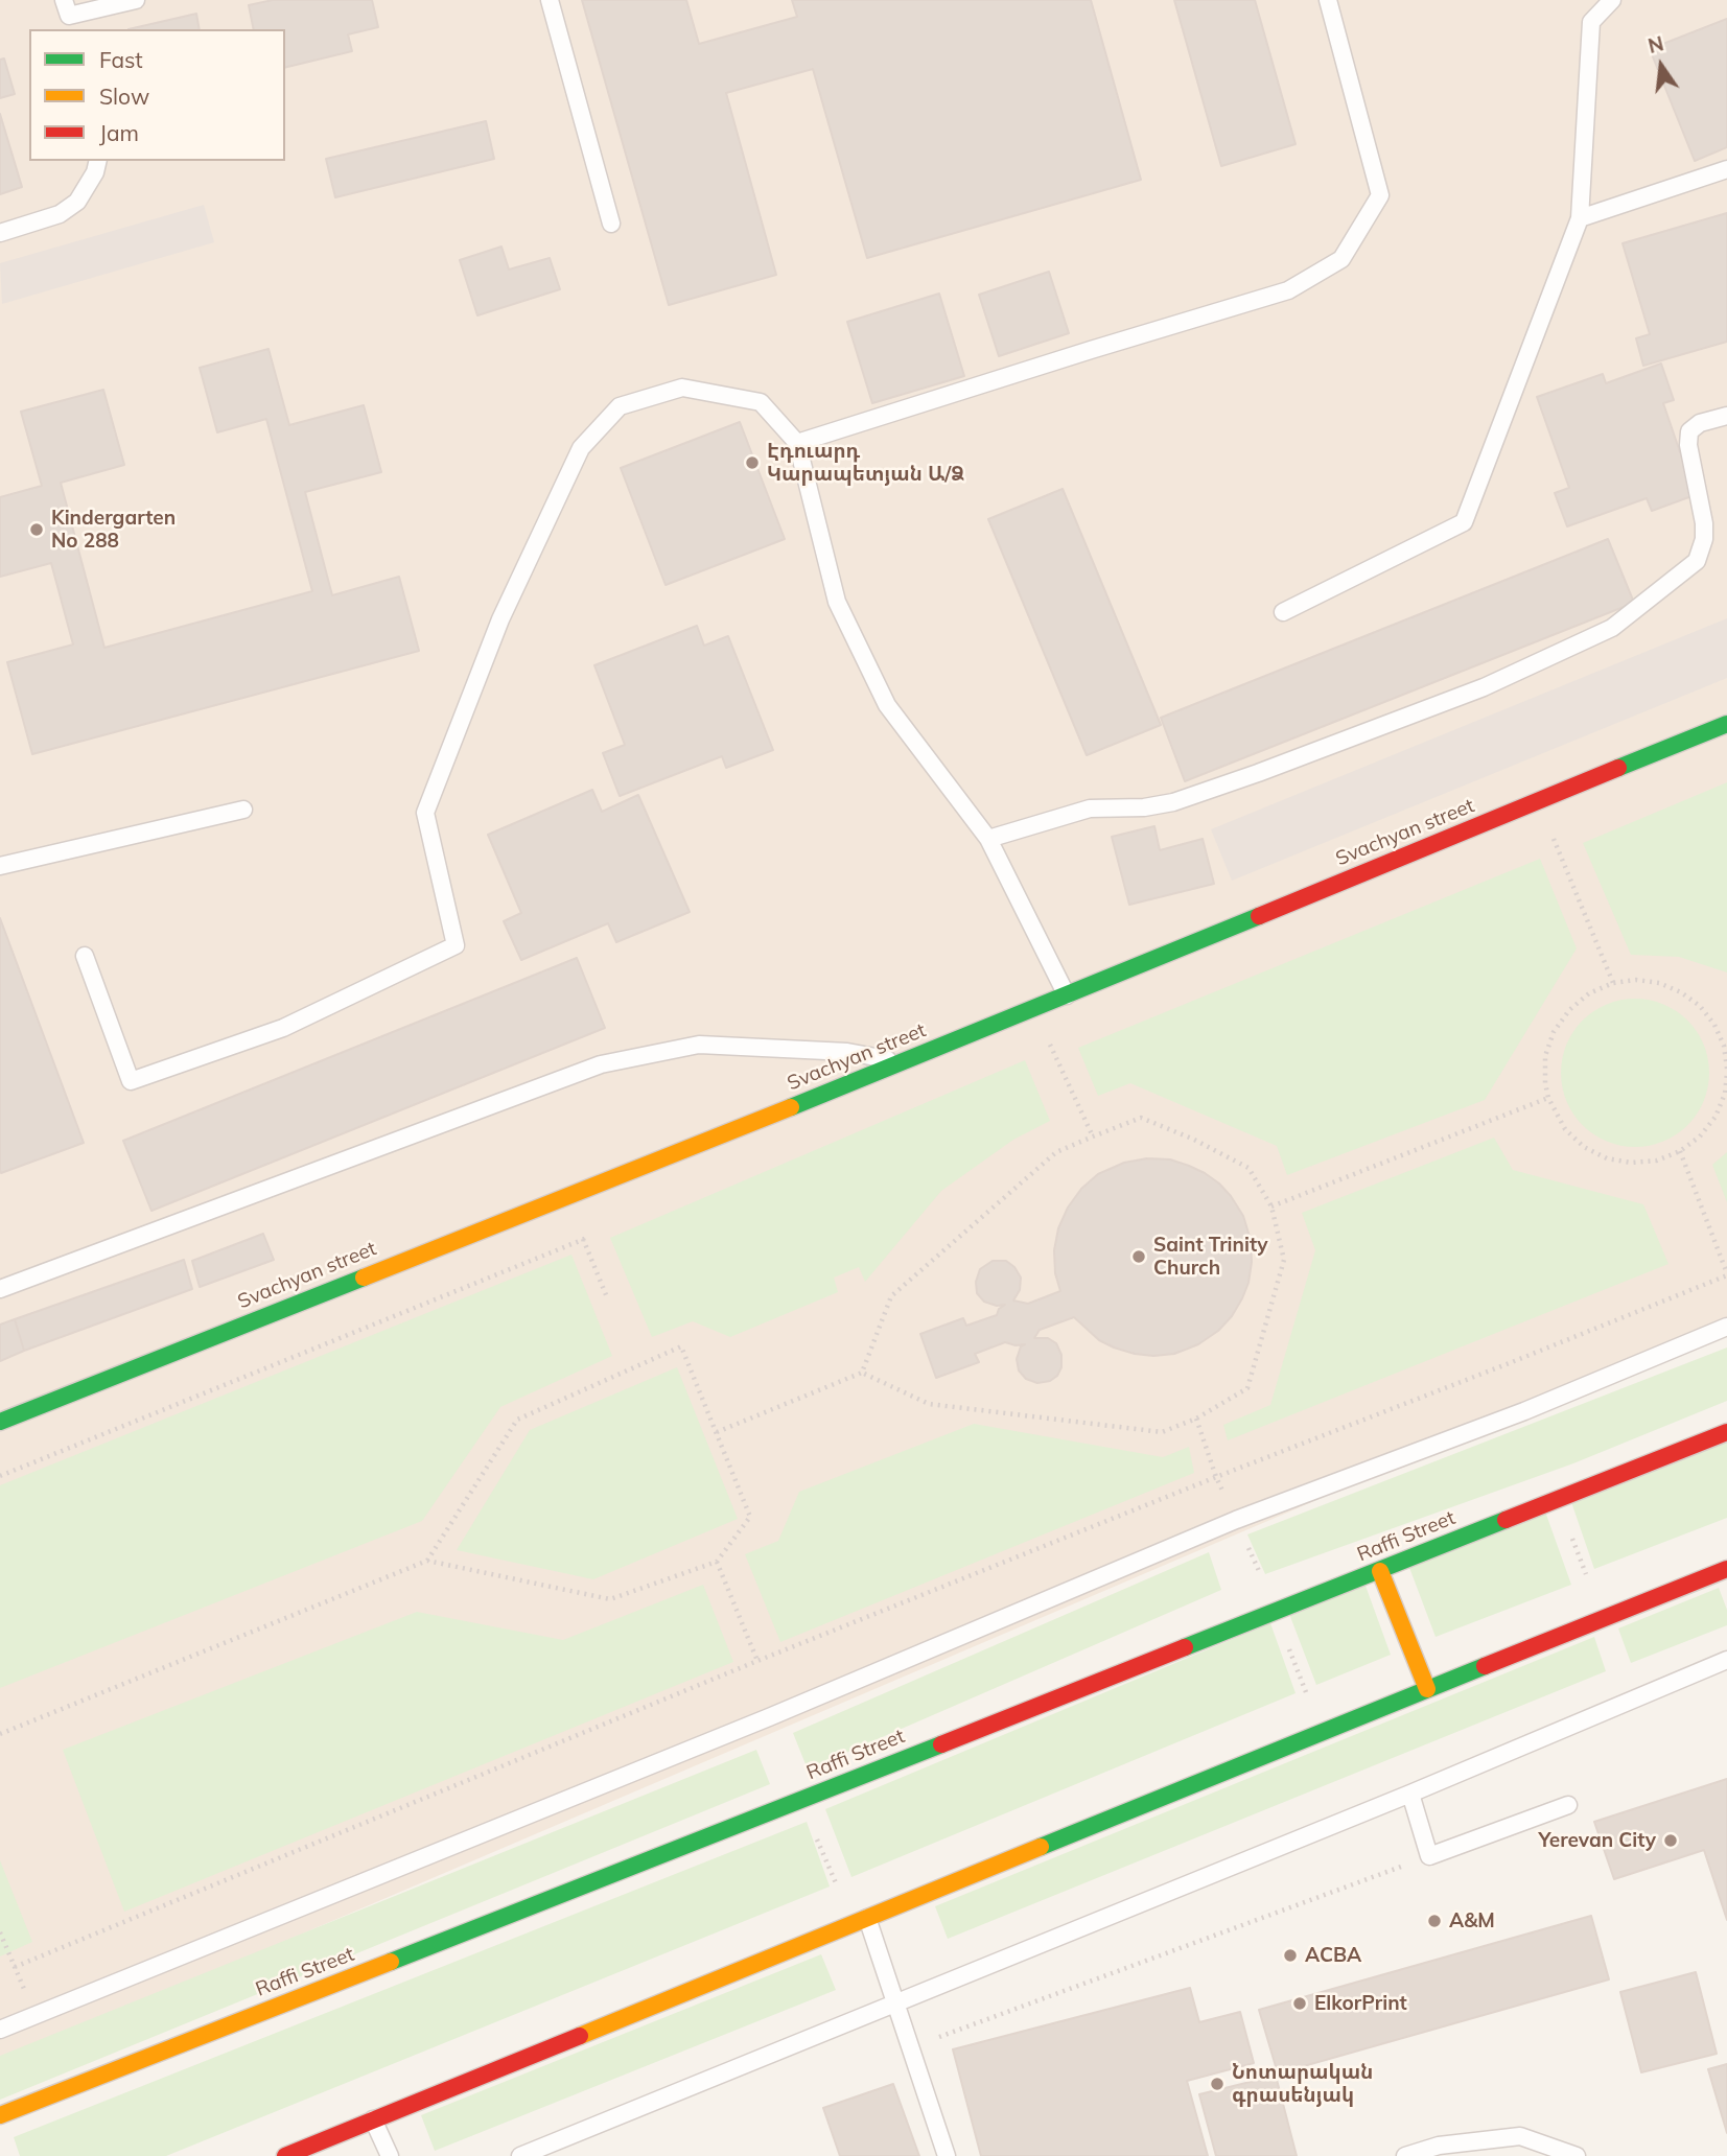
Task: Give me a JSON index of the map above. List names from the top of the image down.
{
  "streets": {
    "main road": ["Svachyan street", "Raffi Street"]
  },
  "places": [
    "Էդուարդ Կարապետյան Ա/Ձ",
    "Kindergarten No 288",
    "Saint Trinity Church",
    "Yerevan City",
    "A&M",
    "ACBA",
    "ElkorPrint",
    "Նոտարական գրասենյակ"
  ],
  "legend": ["Fast", "Slow", "Jam"],
  "north": "top"
}
